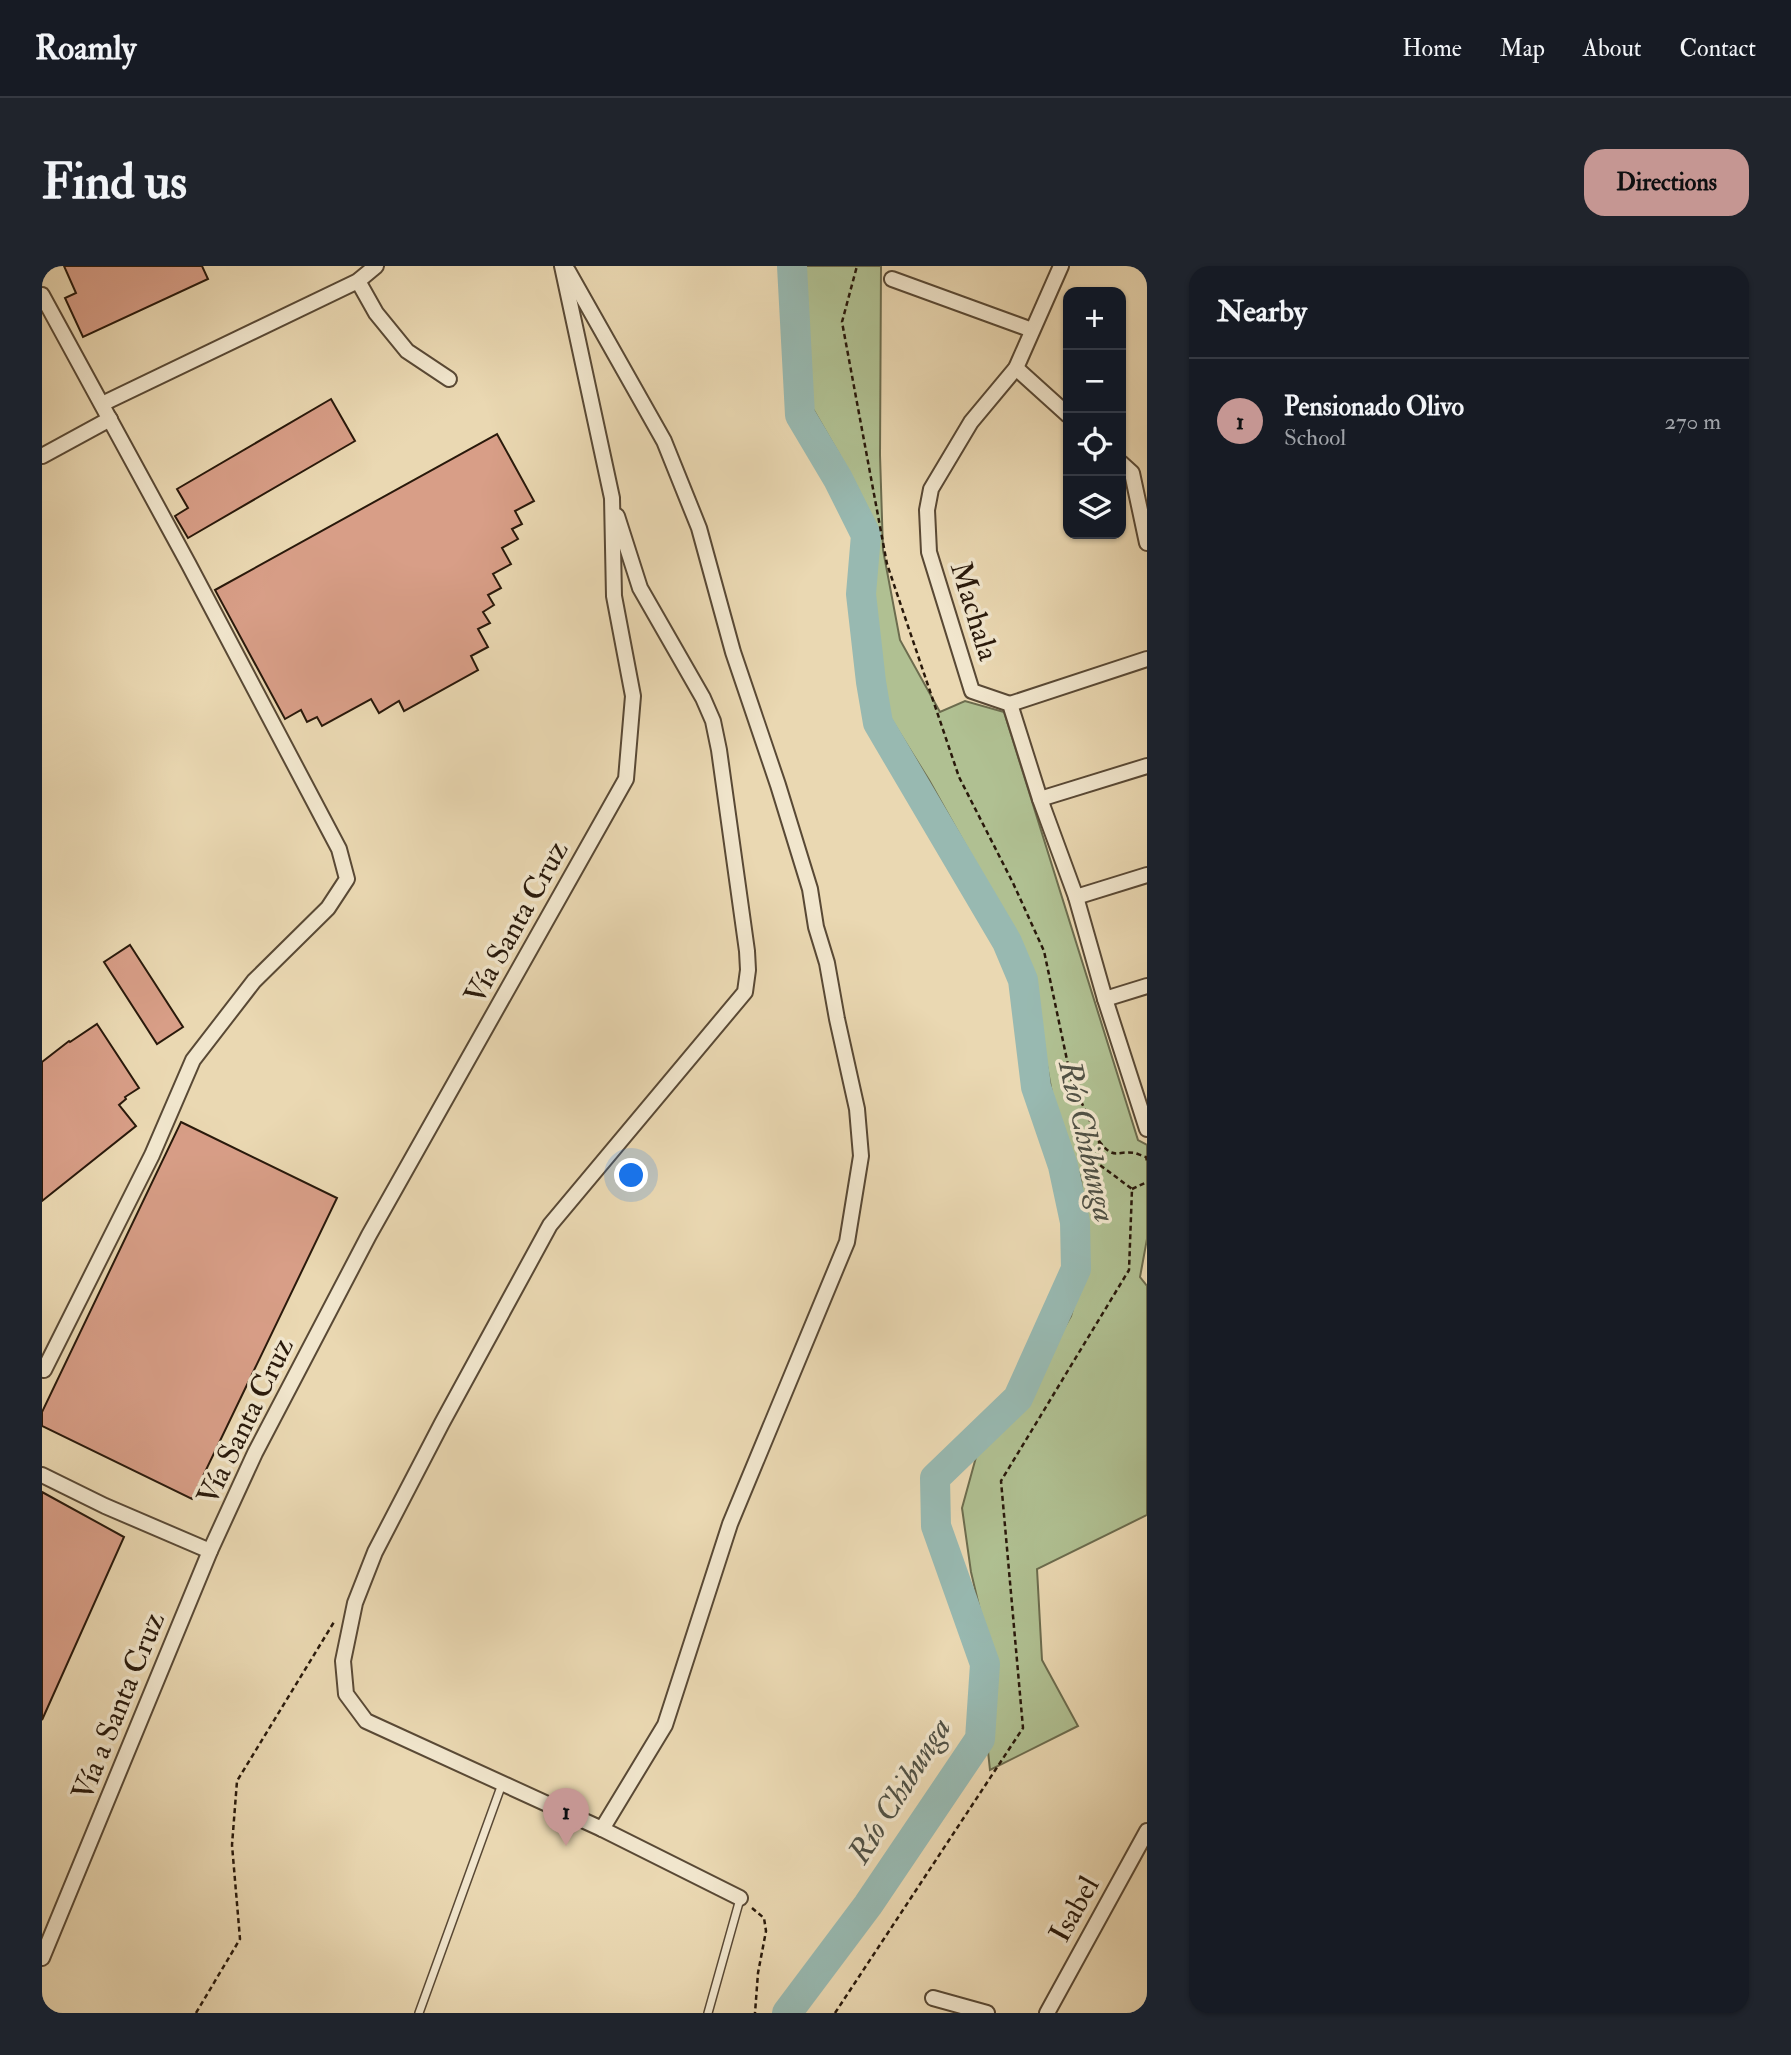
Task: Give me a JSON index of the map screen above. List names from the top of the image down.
{
  "streets": {
    "street": [
      "Machala",
      "Vía Santa Cruz",
      "Vía a Santa Cruz",
      "Isabel"
    ]
  },
  "crossings": [
    ["Vía Santa Cruz", "Vía a Santa Cruz"]
  ],
  "water": ["Río Chibunga"],
  "page": {
    "header": "Roamly",
    "nav": [
      "Home",
      "Map",
      "About",
      "Contact"
    ],
    "buttons": "Directions",
    "title": "Find us",
    "heading": "Nearby",
    "map_buttons": ["+", "−"],
    "list": [
      {
        "mark": "1",
        "name": "Pensionado Olivo",
        "note": "School",
        "value": "270 m"
      }
    ],
    "pins": "1"
  }
}
